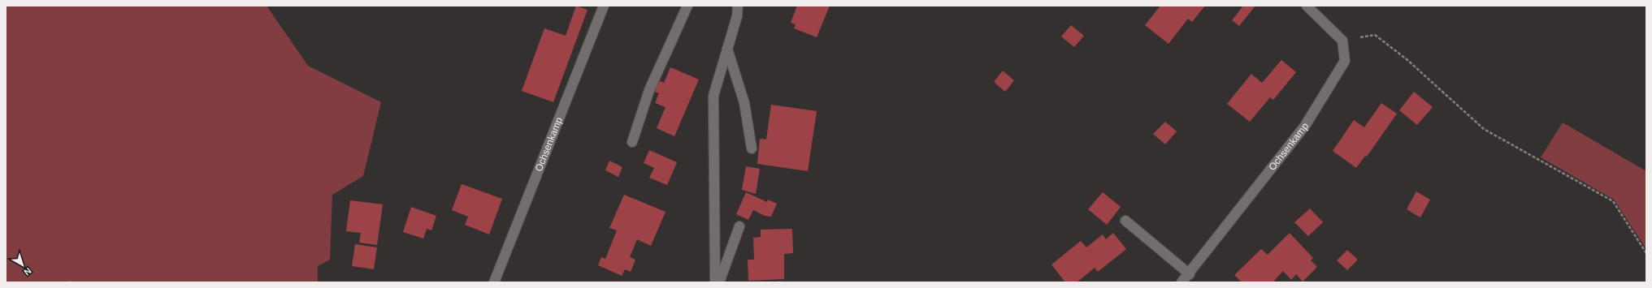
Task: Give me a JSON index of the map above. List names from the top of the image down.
{
  "streets": {
    "street": ["Ochsenkamp"]
  },
  "north": "bottom right"
}
